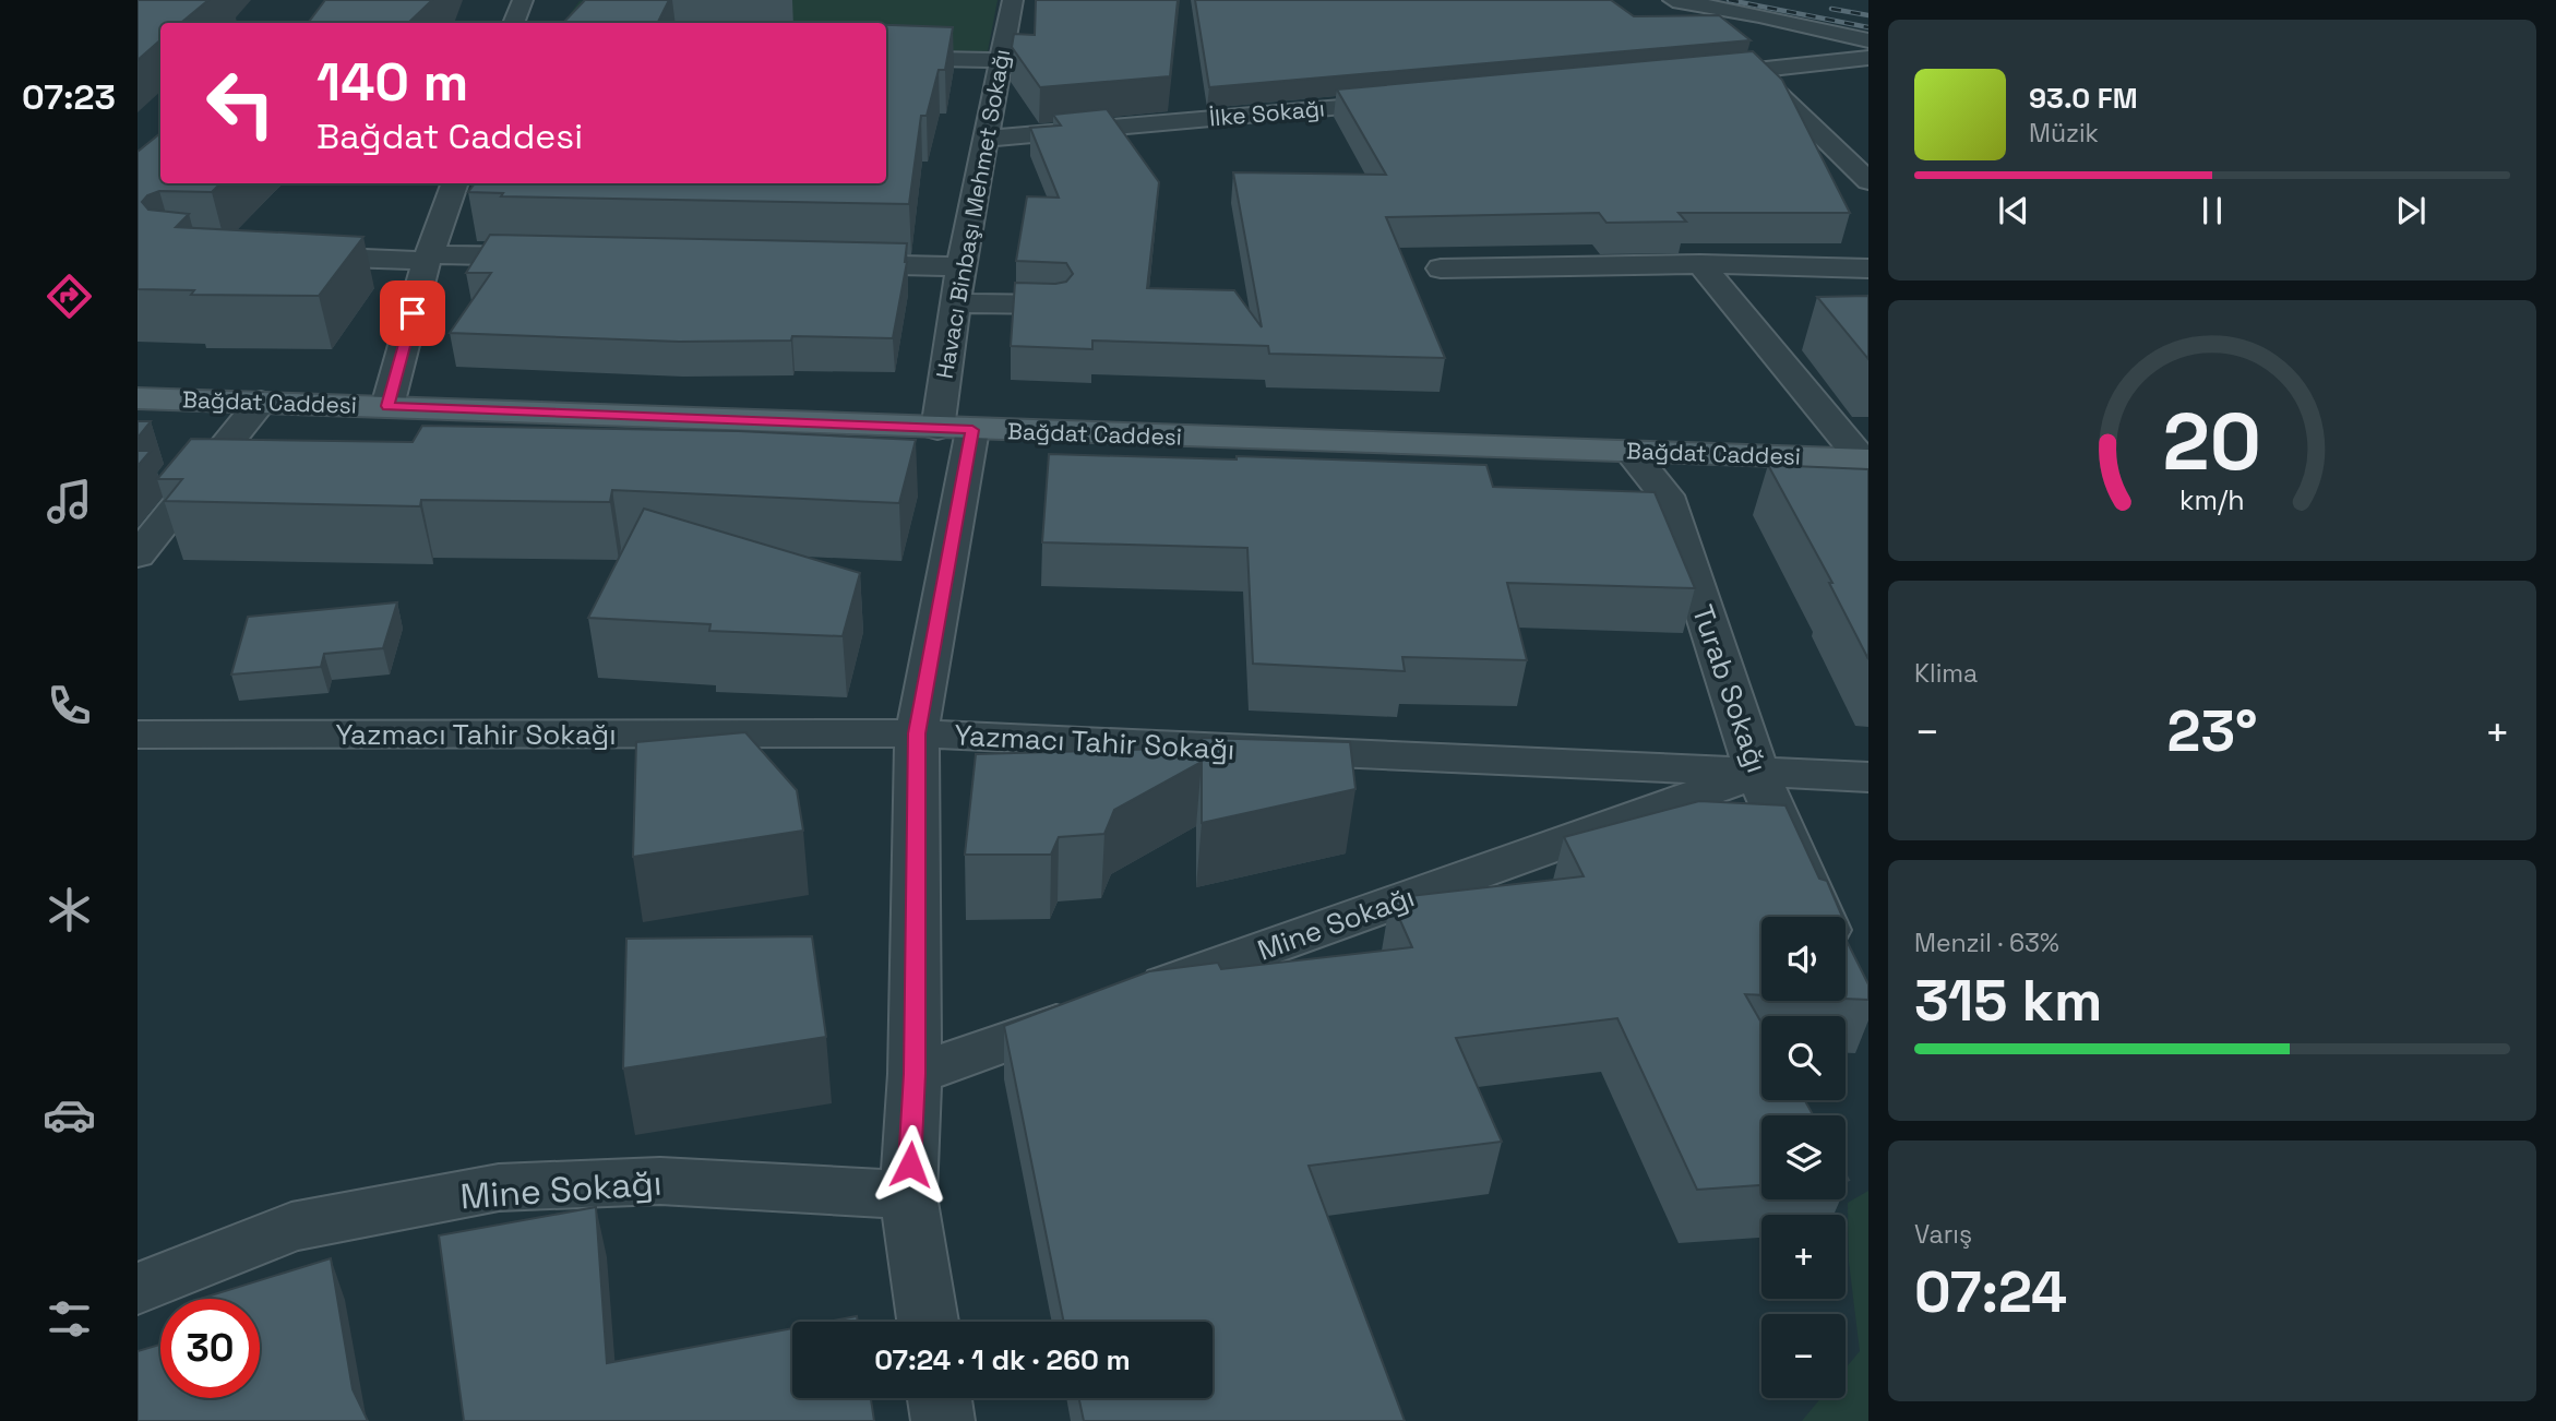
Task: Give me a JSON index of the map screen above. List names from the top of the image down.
{
  "streets": {
    "main road": ["Bağdat Caddesi"],
    "street": [
      "İlke Sokağı",
      "Havacı Binbaşı Mehmet Sokağı",
      "Turab Sokağı",
      "Yazmacı Tahir Sokağı",
      "Mine Sokağı"
    ]
  },
  "crossings": [
    ["İlke Sokağı", "Havacı Binbaşı Mehmet Sokağı"],
    ["Havacı Binbaşı Mehmet Sokağı", "Bağdat Caddesi"],
    ["Havacı Binbaşı Mehmet Sokağı", "Yazmacı Tahir Sokağı"],
    ["Havacı Binbaşı Mehmet Sokağı", "Mine Sokağı"],
    ["Bağdat Caddesi", "Turab Sokağı"],
    ["Turab Sokağı", "Yazmacı Tahir Sokağı"],
    ["Turab Sokağı", "Mine Sokağı"],
    ["Yazmacı Tahir Sokağı", "Mine Sokağı"]
  ],
  "page": {
    "tabs": "07:23",
    "turn": ["140 m", "Bağdat Caddesi"],
    "song": ["93.0 FM", "Müzik"],
    "tile": [
      "Klima",
      ["Menzil · 63%", "315 km"],
      ["Varış", "07:24"]
    ],
    "heat": ["−", "23°", "+"],
    "map_buttons": ["+", "−"],
    "limit": "30",
    "trip": "07:24 · 1 dk · 260 m",
    "gauge": ["20", "km/h"]
  }
}
